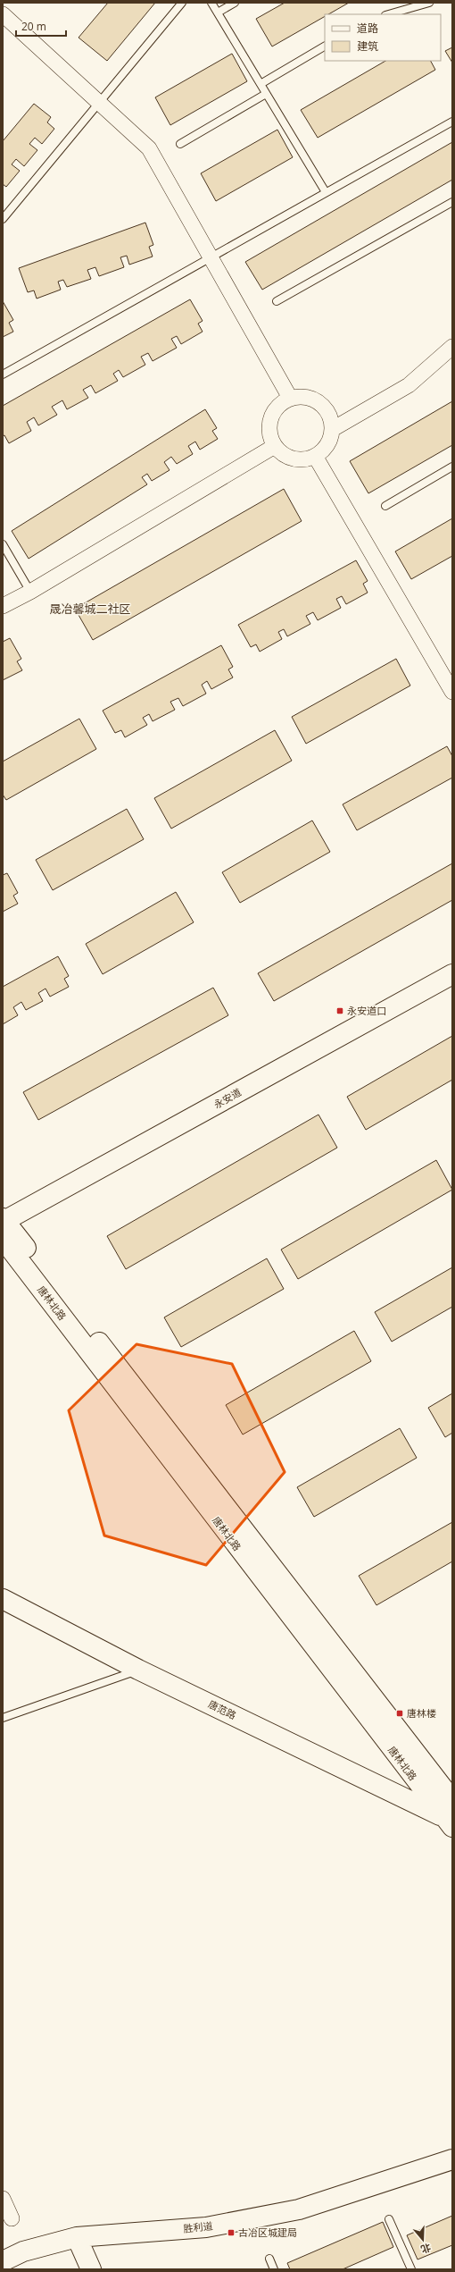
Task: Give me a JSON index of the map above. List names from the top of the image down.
{
  "streets": {
    "main road": [
      "永安道",
      "唐林北路",
      "唐范路",
      "胜利道"
    ]
  },
  "crossings": [
    ["永安道", "唐林北路"],
    ["唐林北路", "唐范路"]
  ],
  "districts": ["晟冶馨城二社区"],
  "places": {
    "transit": ["永安道口", "唐林楼", "古冶区城建局"]
  },
  "legend": ["道路", "建筑"],
  "scale_bar": "20 m",
  "north": "bottom"
}
